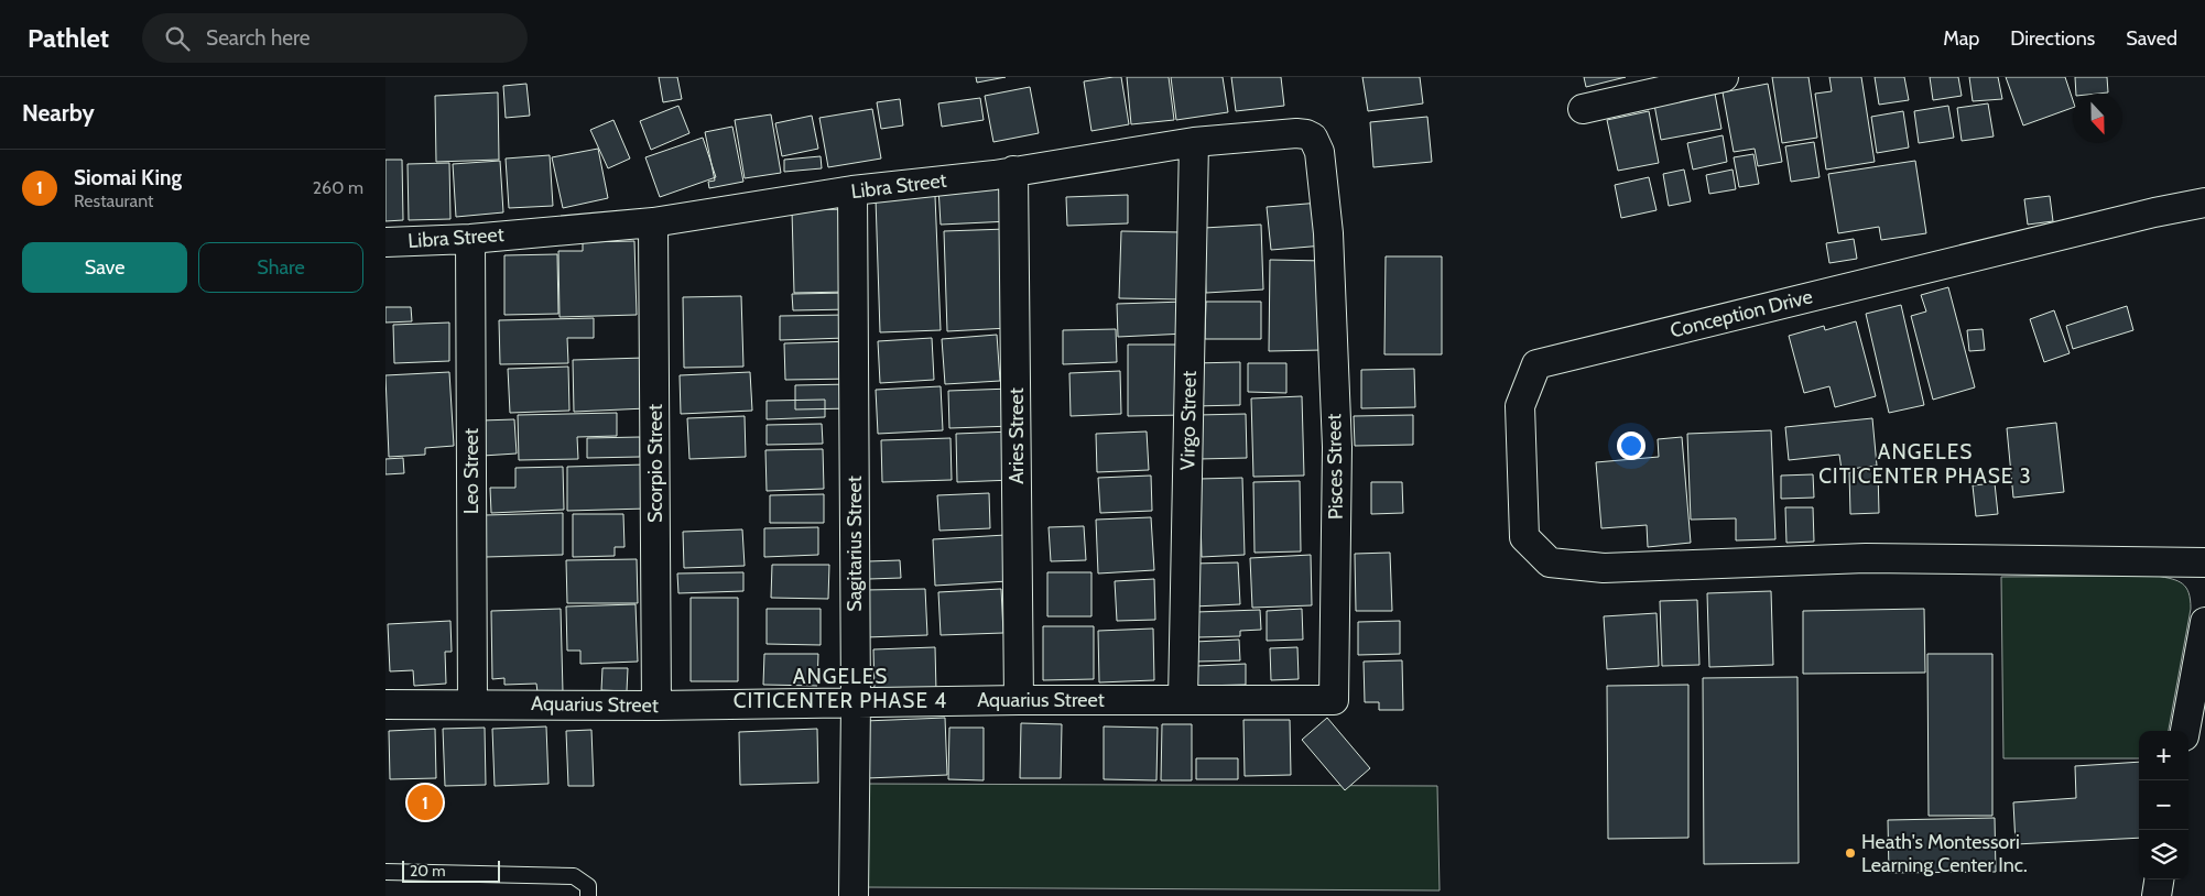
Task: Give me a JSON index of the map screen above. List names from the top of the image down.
{
  "streets": {
    "street": [
      "Libra Street",
      "Conception Drive",
      "Virgo Street",
      "Aries Street",
      "Scorpio Street",
      "Pisces Street",
      "Leo Street",
      "Sagitarius Street",
      "Aquarius Street"
    ]
  },
  "crossings": [
    ["Libra Street", "Virgo Street"],
    ["Libra Street", "Aries Street"],
    ["Libra Street", "Scorpio Street"],
    ["Libra Street", "Pisces Street"],
    ["Libra Street", "Leo Street"],
    ["Libra Street", "Sagitarius Street"],
    ["Virgo Street", "Aquarius Street"],
    ["Aries Street", "Aquarius Street"],
    ["Scorpio Street", "Aquarius Street"],
    ["Pisces Street", "Aquarius Street"],
    ["Leo Street", "Aquarius Street"],
    ["Sagitarius Street", "Aquarius Street"]
  ],
  "districts": ["ANGELES CITICENTER PHASE 3", "ANGELES CITICENTER PHASE 4"],
  "places": ["Heath's Montessori Learning Center Inc."],
  "scale_bar": "20 m",
  "north": "bottom",
  "page": {
    "header": "Pathlet",
    "search": "Search here",
    "nav": ["Map", "Directions", "Saved"],
    "heading": "Nearby",
    "list": [
      {
        "mark": "1",
        "name": "Siomai King",
        "note": "Restaurant",
        "value": "260 m"
      }
    ],
    "buttons": ["Save", "Share"],
    "map_buttons": ["+", "−"],
    "pins": "1",
    "scale": "20 m"
  }
}
